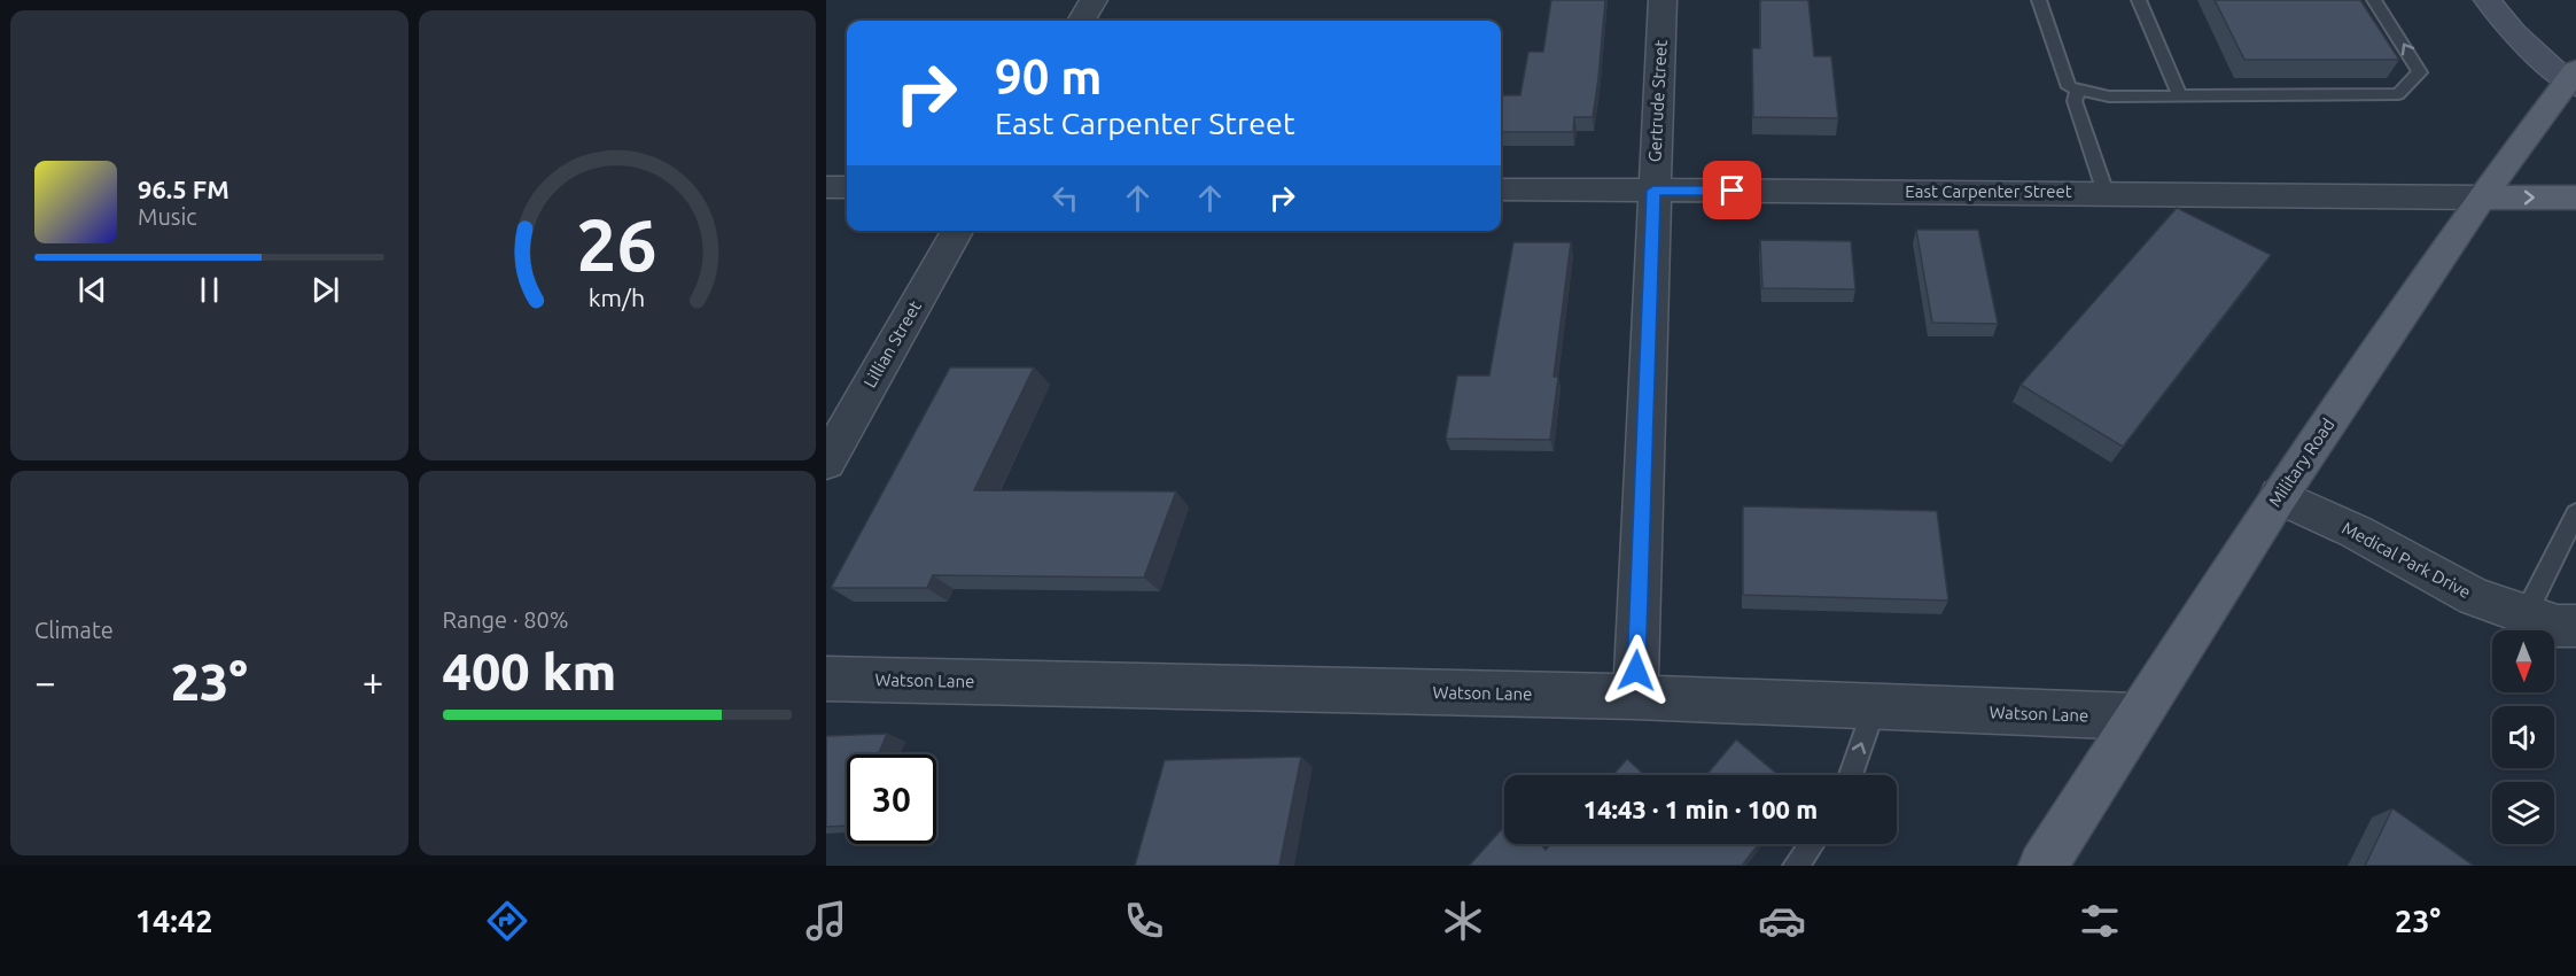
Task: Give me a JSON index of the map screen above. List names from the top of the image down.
{
  "streets": {
    "main road": ["Military Road"],
    "street": [
      "Gertrude Street",
      "East Carpenter Street",
      "Lillian Street",
      "Medical Park Drive",
      "Watson Lane"
    ]
  },
  "crossings": [
    ["Gertrude Street", "East Carpenter Street"],
    ["Gertrude Street", "Watson Lane"],
    ["East Carpenter Street", "Military Road"],
    ["Military Road", "Medical Park Drive"],
    ["Military Road", "Watson Lane"]
  ],
  "north": "bottom",
  "page": {
    "turn": ["90 m", "East Carpenter Street"],
    "song": ["96.5 FM", "Music"],
    "tile": [
      "Climate",
      ["Range · 80%", "400 km"]
    ],
    "heat": ["−", "23°", "+"],
    "limit": "30",
    "trip": "14:43 · 1 min · 100 m",
    "tabs": ["14:42", "23°"],
    "gauge": ["26", "km/h"]
  }
}
